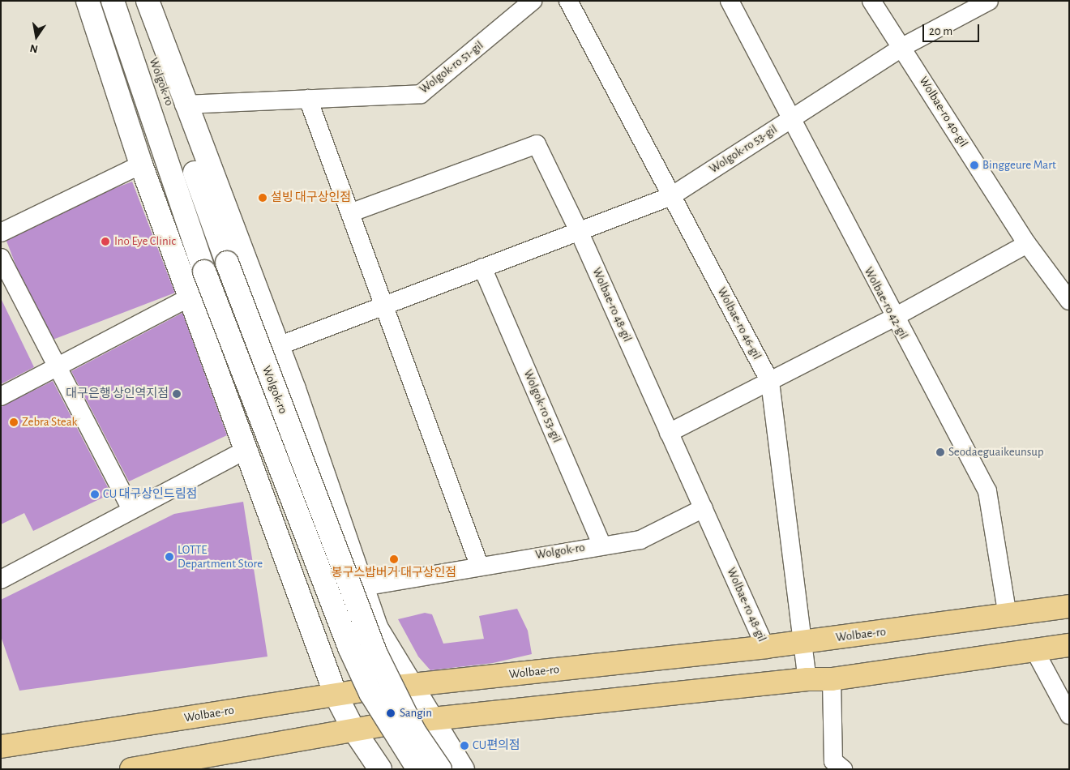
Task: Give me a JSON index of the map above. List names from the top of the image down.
{
  "streets": {
    "main road": ["Wolgok-ro", "Wolbae-ro"],
    "street": [
      "Wolgok-ro 51-gil",
      "Wolbae-ro 40-gil",
      "Wolgok-ro 53-gil",
      "Wolbae-ro 42-gil",
      "Wolbae-ro 48-gil",
      "Wolbae-ro 46-gil"
    ]
  },
  "crossings": [
    ["Wolgok-ro", "Wolgok-ro 53-gil"],
    ["Wolgok-ro", "Wolbae-ro 48-gil"],
    ["Wolbae-ro 40-gil", "Wolgok-ro 53-gil"],
    ["Wolgok-ro 53-gil", "Wolbae-ro 42-gil"],
    ["Wolgok-ro 53-gil", "Wolbae-ro 48-gil"],
    ["Wolgok-ro 53-gil", "Wolbae-ro 46-gil"],
    ["Wolbae-ro 42-gil", "Wolbae-ro"],
    ["Wolbae-ro 48-gil", "Wolbae-ro"],
    ["Wolbae-ro 46-gil", "Wolbae-ro"]
  ],
  "places": [
    "Binggeure Mart",
    "설빙 대구상인점",
    "Ino Eye Clinic",
    "대구은행 상인역지점",
    "Zebra Steak",
    "Seodaeguaikeunsup",
    "CU 대구상인드림점",
    "LOTTE Department Store",
    "봉구스밥버거 대구상인점",
    "Sangin",
    "CU편의점"
  ],
  "scale_bar": "20 m",
  "north": "bottom"
}
